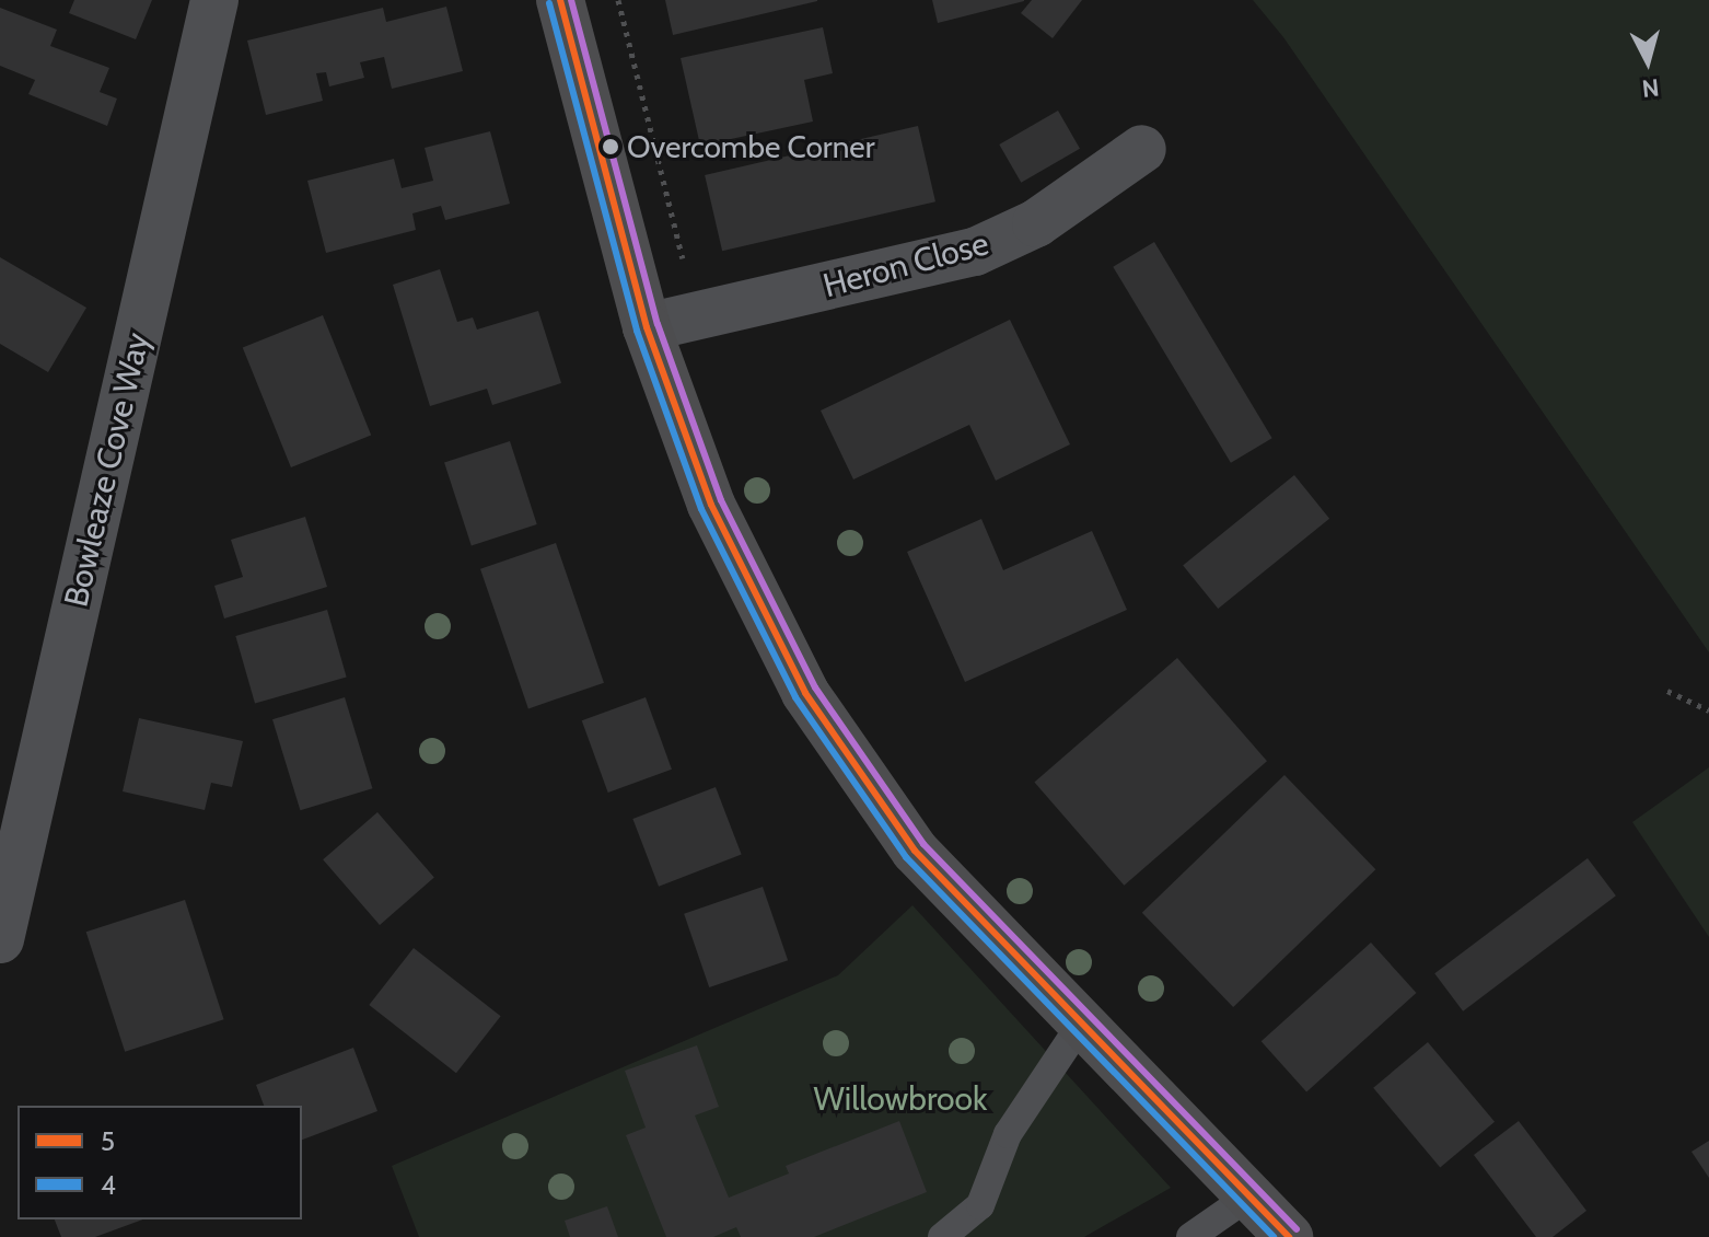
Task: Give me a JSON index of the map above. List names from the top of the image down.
{
  "streets": {
    "street": ["Heron Close", "Bowleaze Cove Way"]
  },
  "parks": ["Willowbrook"],
  "places": ["Overcombe Corner"],
  "lines": ["transit line 5", "transit line 4"],
  "legend": ["5", "4"],
  "north": "bottom"
}
